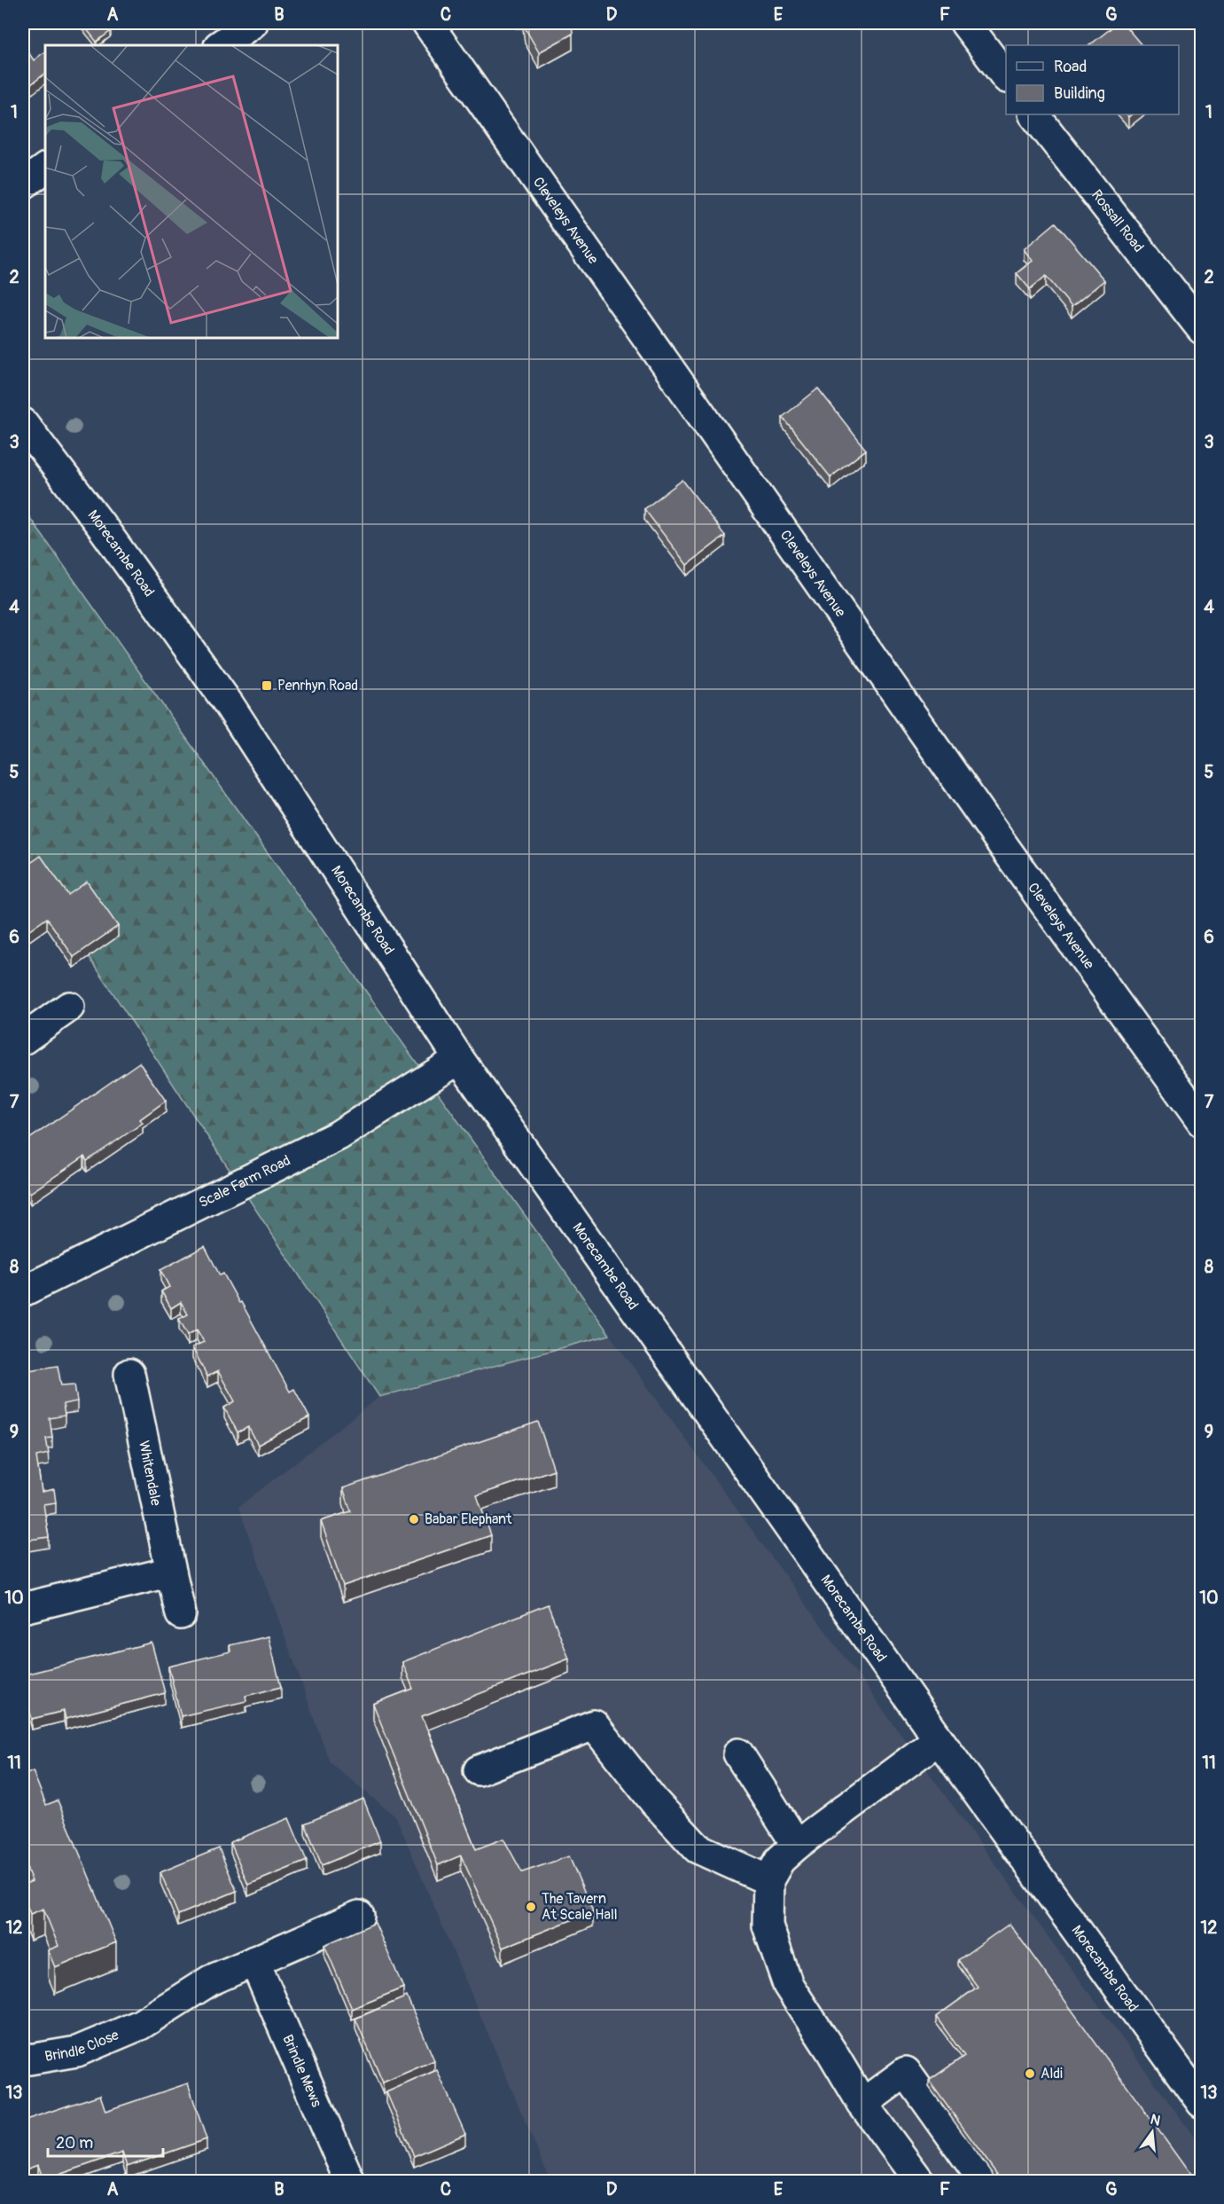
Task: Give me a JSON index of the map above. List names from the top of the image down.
{
  "streets": {
    "street": [
      "Cleveleys Avenue",
      "Rossall Road",
      "Morecambe Road",
      "Scale Farm Road",
      "Whitendale",
      "Brindle Close",
      "Brindle Mews"
    ]
  },
  "crossings": [
    ["Morecambe Road", "Scale Farm Road"],
    ["Brindle Close", "Brindle Mews"]
  ],
  "places": {
    "transit": ["Penrhyn Road"],
    "other": ["Babar Elephant", "The Tavern At Scale Hall", "Aldi"]
  },
  "legend": ["Road", "Building"],
  "scale_bar": "20 m",
  "north": "top",
  "grid": {
    "columns": [
      "A",
      "B",
      "C",
      "D",
      "E",
      "F",
      "G"
    ],
    "rows": [
      "1",
      "2",
      "3",
      "4",
      "5",
      "6",
      "7",
      "8",
      "9",
      "10",
      "11",
      "12",
      "13"
    ]
  }
}
